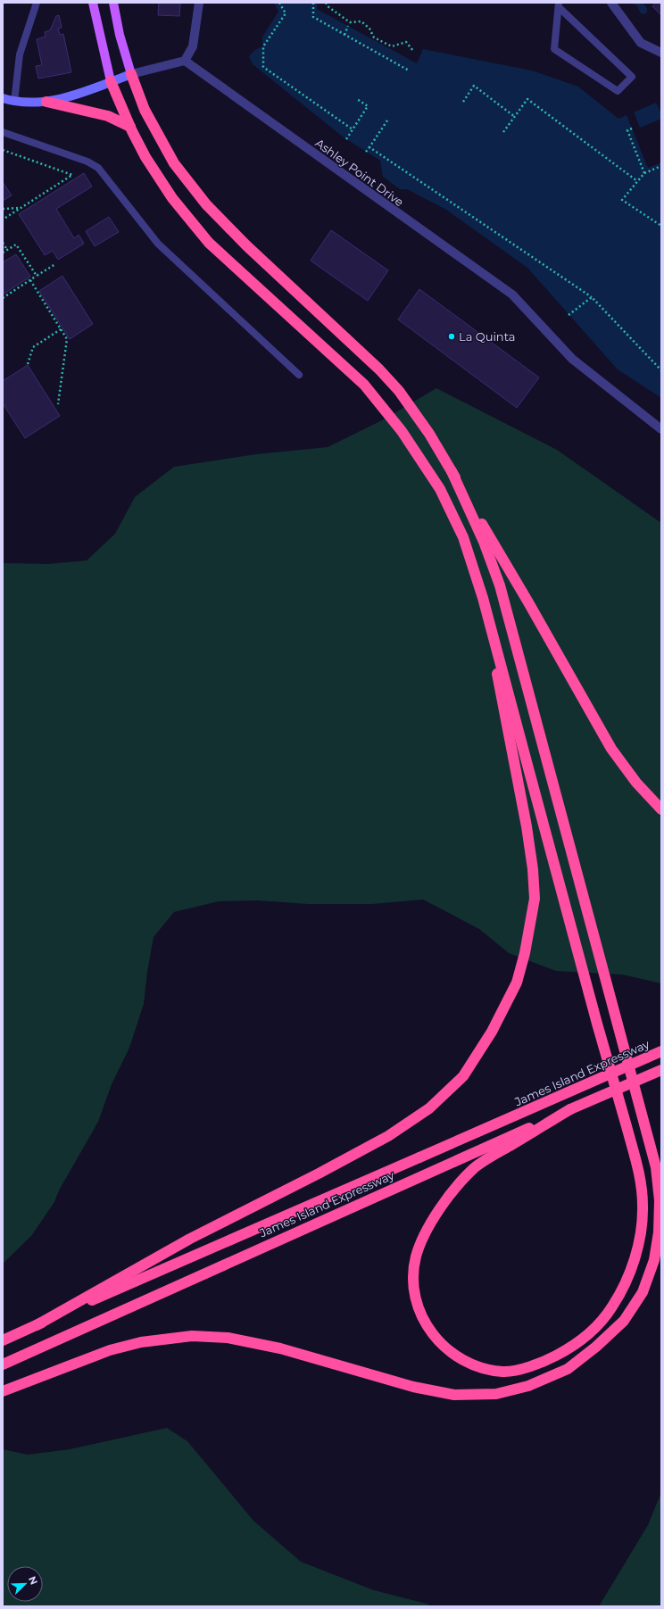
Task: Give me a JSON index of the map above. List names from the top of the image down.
{
  "streets": {
    "highway": ["James Island Expressway"],
    "street": ["Ashley Point Drive"]
  },
  "places": ["La Quinta"],
  "north": "top right"
}
